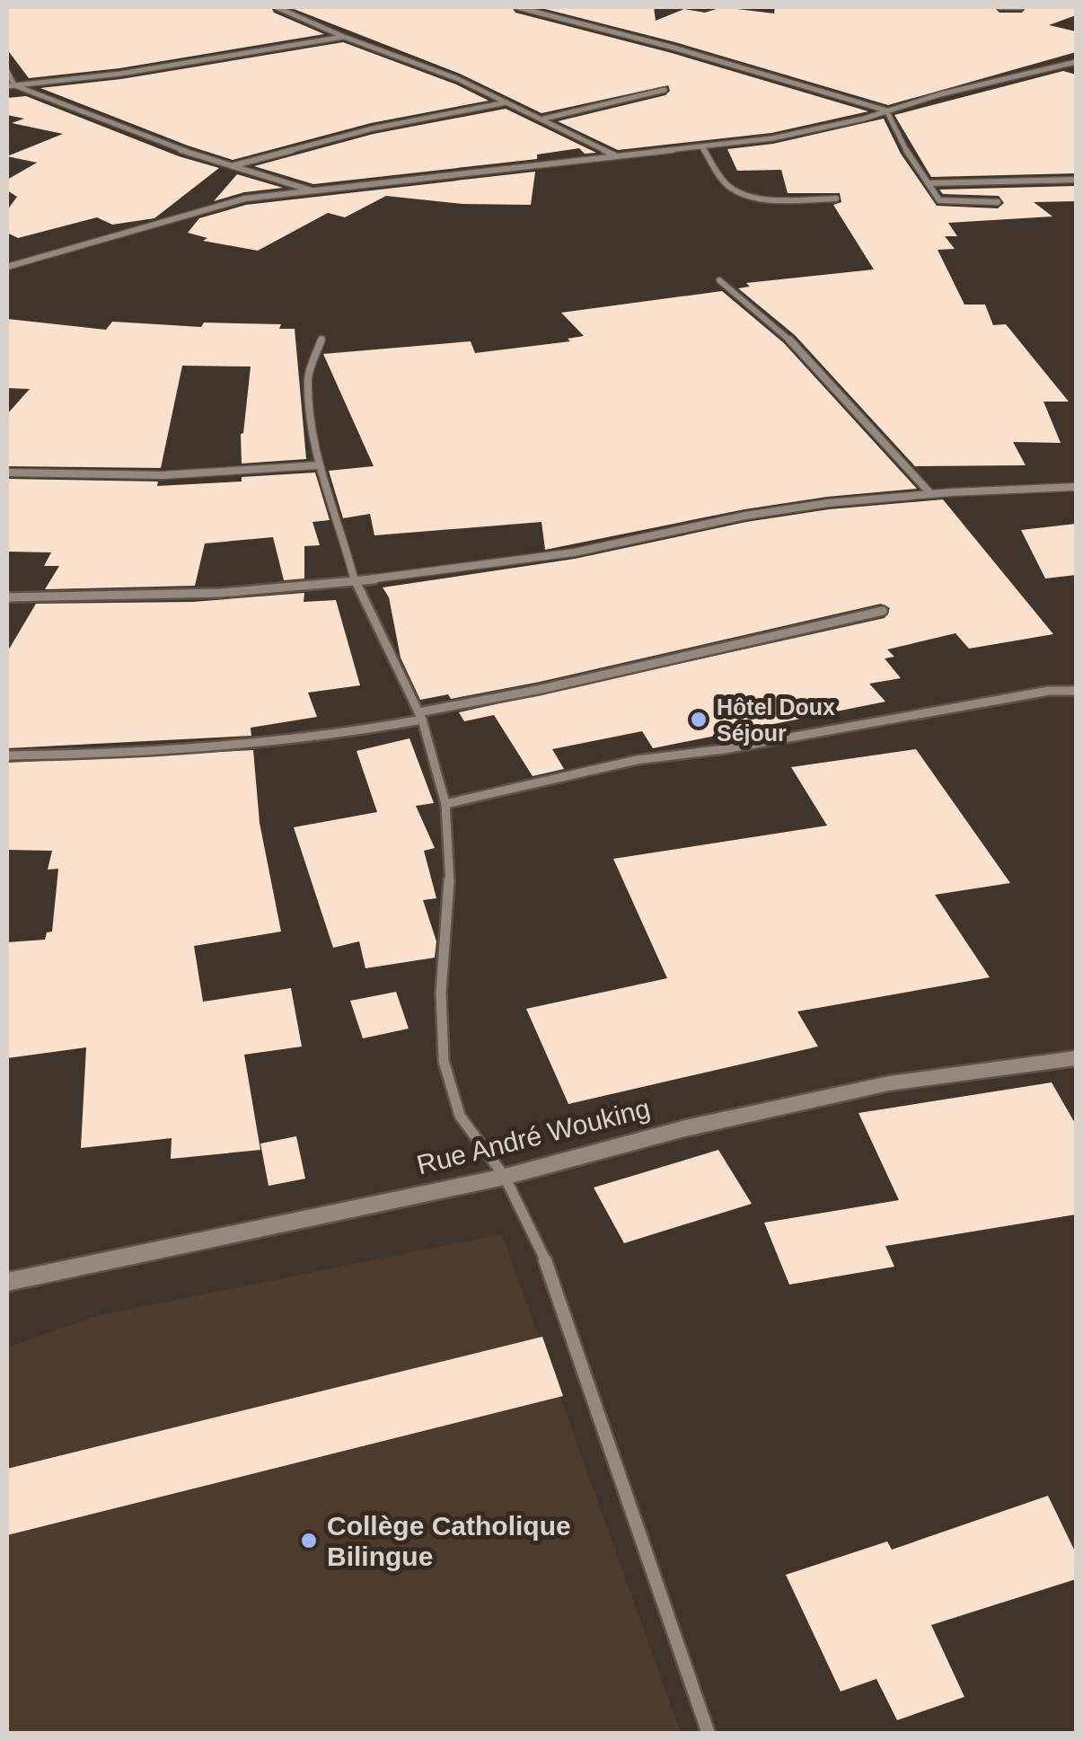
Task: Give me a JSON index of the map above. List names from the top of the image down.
{
  "streets": {
    "street": ["Rue André Wouking"]
  },
  "places": ["Hôtel Doux Séjour", "Collège Catholique Bilingue"]
}
